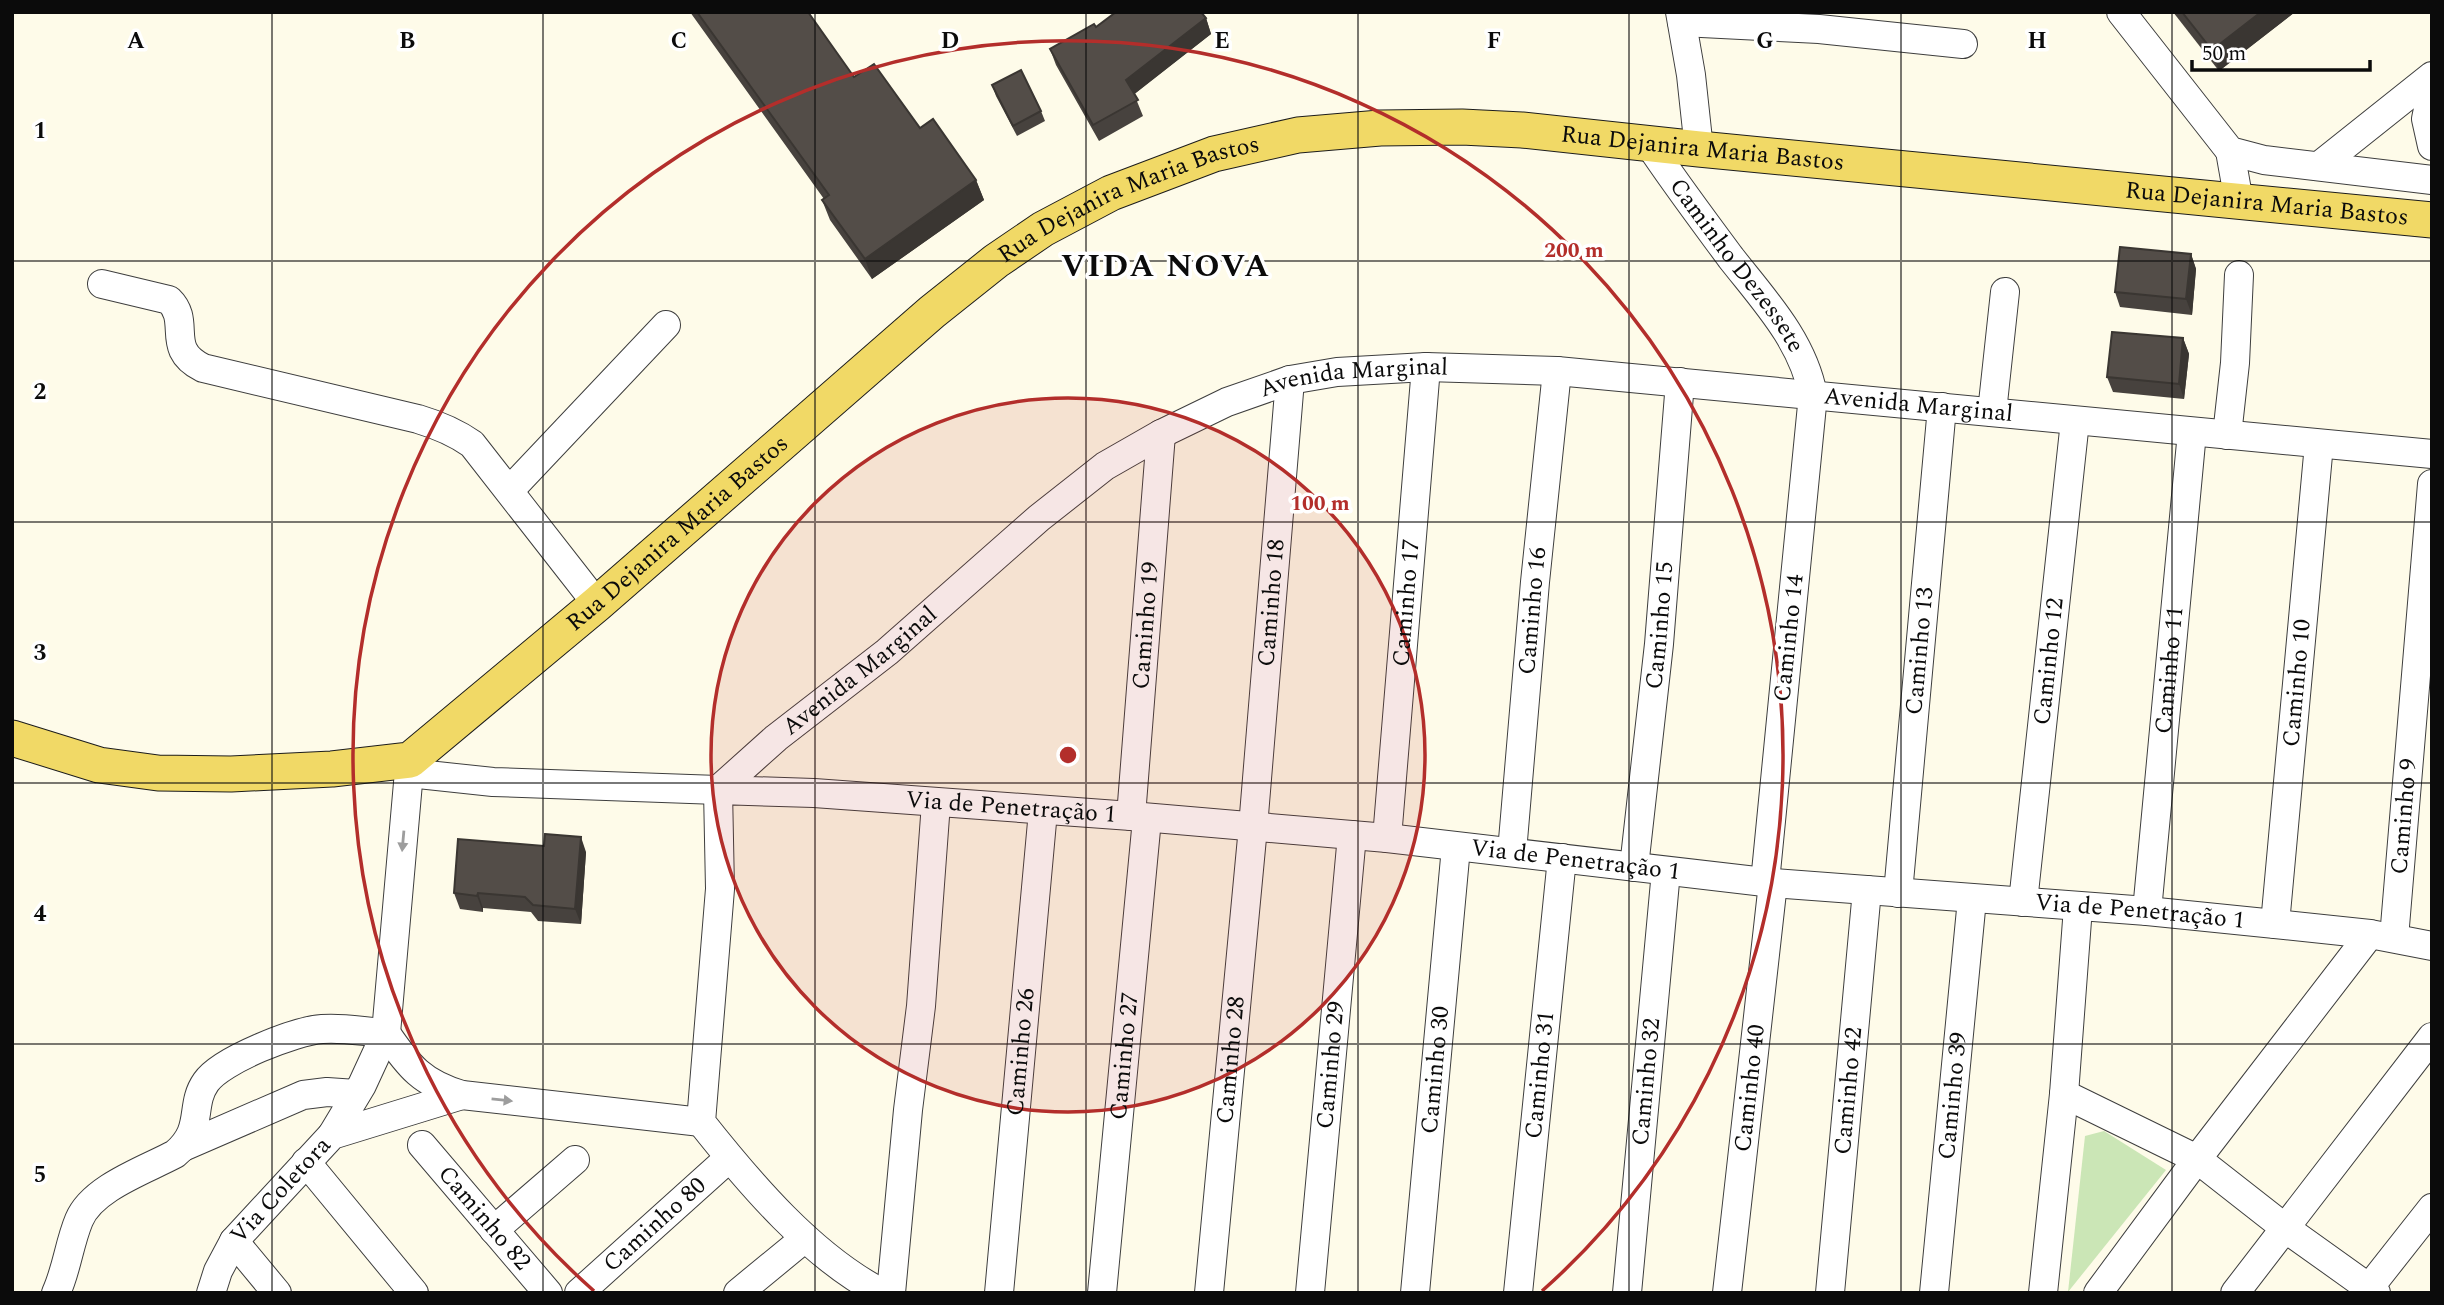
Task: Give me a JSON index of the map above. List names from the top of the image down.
{
  "streets": {
    "main road": ["Rua Dejanira Maria Bastos"],
    "street": [
      "Caminho Dezessete",
      "Avenida Marginal",
      "Caminho 17",
      "Caminho 18",
      "Caminho 16",
      "Caminho 19",
      "Caminho 15",
      "Caminho 14",
      "Caminho 13",
      "Caminho 12",
      "Caminho 11",
      "Caminho 10",
      "Via de Penetração 1",
      "Caminho 9",
      "Caminho 26",
      "Caminho 27",
      "Caminho 28",
      "Caminho 29",
      "Caminho 30",
      "Caminho 31",
      "Caminho 32",
      "Caminho 40",
      "Caminho 42",
      "Caminho 39",
      "Via Coletora",
      "Caminho 82",
      "Caminho 80"
    ]
  },
  "crossings": [
    ["Rua Dejanira Maria Bastos", "Caminho Dezessete"],
    ["Caminho Dezessete", "Avenida Marginal"],
    ["Caminho Dezessete", "Caminho 14"],
    ["Avenida Marginal", "Caminho 17"],
    ["Avenida Marginal", "Caminho 18"],
    ["Avenida Marginal", "Caminho 16"],
    ["Avenida Marginal", "Caminho 19"],
    ["Avenida Marginal", "Caminho 15"],
    ["Avenida Marginal", "Caminho 14"],
    ["Avenida Marginal", "Caminho 13"],
    ["Avenida Marginal", "Caminho 12"],
    ["Avenida Marginal", "Caminho 11"],
    ["Avenida Marginal", "Caminho 10"],
    ["Avenida Marginal", "Via de Penetração 1"],
    ["Caminho 17", "Via de Penetração 1"],
    ["Caminho 18", "Via de Penetração 1"],
    ["Caminho 18", "Caminho 28"],
    ["Caminho 16", "Via de Penetração 1"],
    ["Caminho 19", "Via de Penetração 1"],
    ["Caminho 19", "Caminho 27"],
    ["Caminho 15", "Via de Penetração 1"],
    ["Caminho 14", "Via de Penetração 1"],
    ["Caminho 14", "Caminho 40"],
    ["Caminho 13", "Via de Penetração 1"],
    ["Caminho 12", "Via de Penetração 1"],
    ["Caminho 11", "Via de Penetração 1"],
    ["Caminho 10", "Via de Penetração 1"],
    ["Via de Penetração 1", "Caminho 9"],
    ["Via de Penetração 1", "Caminho 26"],
    ["Via de Penetração 1", "Caminho 27"],
    ["Via de Penetração 1", "Caminho 28"],
    ["Via de Penetração 1", "Caminho 29"],
    ["Via de Penetração 1", "Caminho 30"],
    ["Via de Penetração 1", "Caminho 31"],
    ["Via de Penetração 1", "Caminho 32"],
    ["Via de Penetração 1", "Caminho 40"],
    ["Via de Penetração 1", "Caminho 42"],
    ["Via de Penetração 1", "Caminho 39"]
  ],
  "districts": ["VIDA NOVA"],
  "scale_bar": "50 m",
  "grid": {
    "columns": [
      "A",
      "B",
      "C",
      "D",
      "E",
      "F",
      "G",
      "H"
    ],
    "rows": [
      "1",
      "2",
      "3",
      "4",
      "5"
    ]
  },
  "rings": ["200 m", "100 m"]
}
